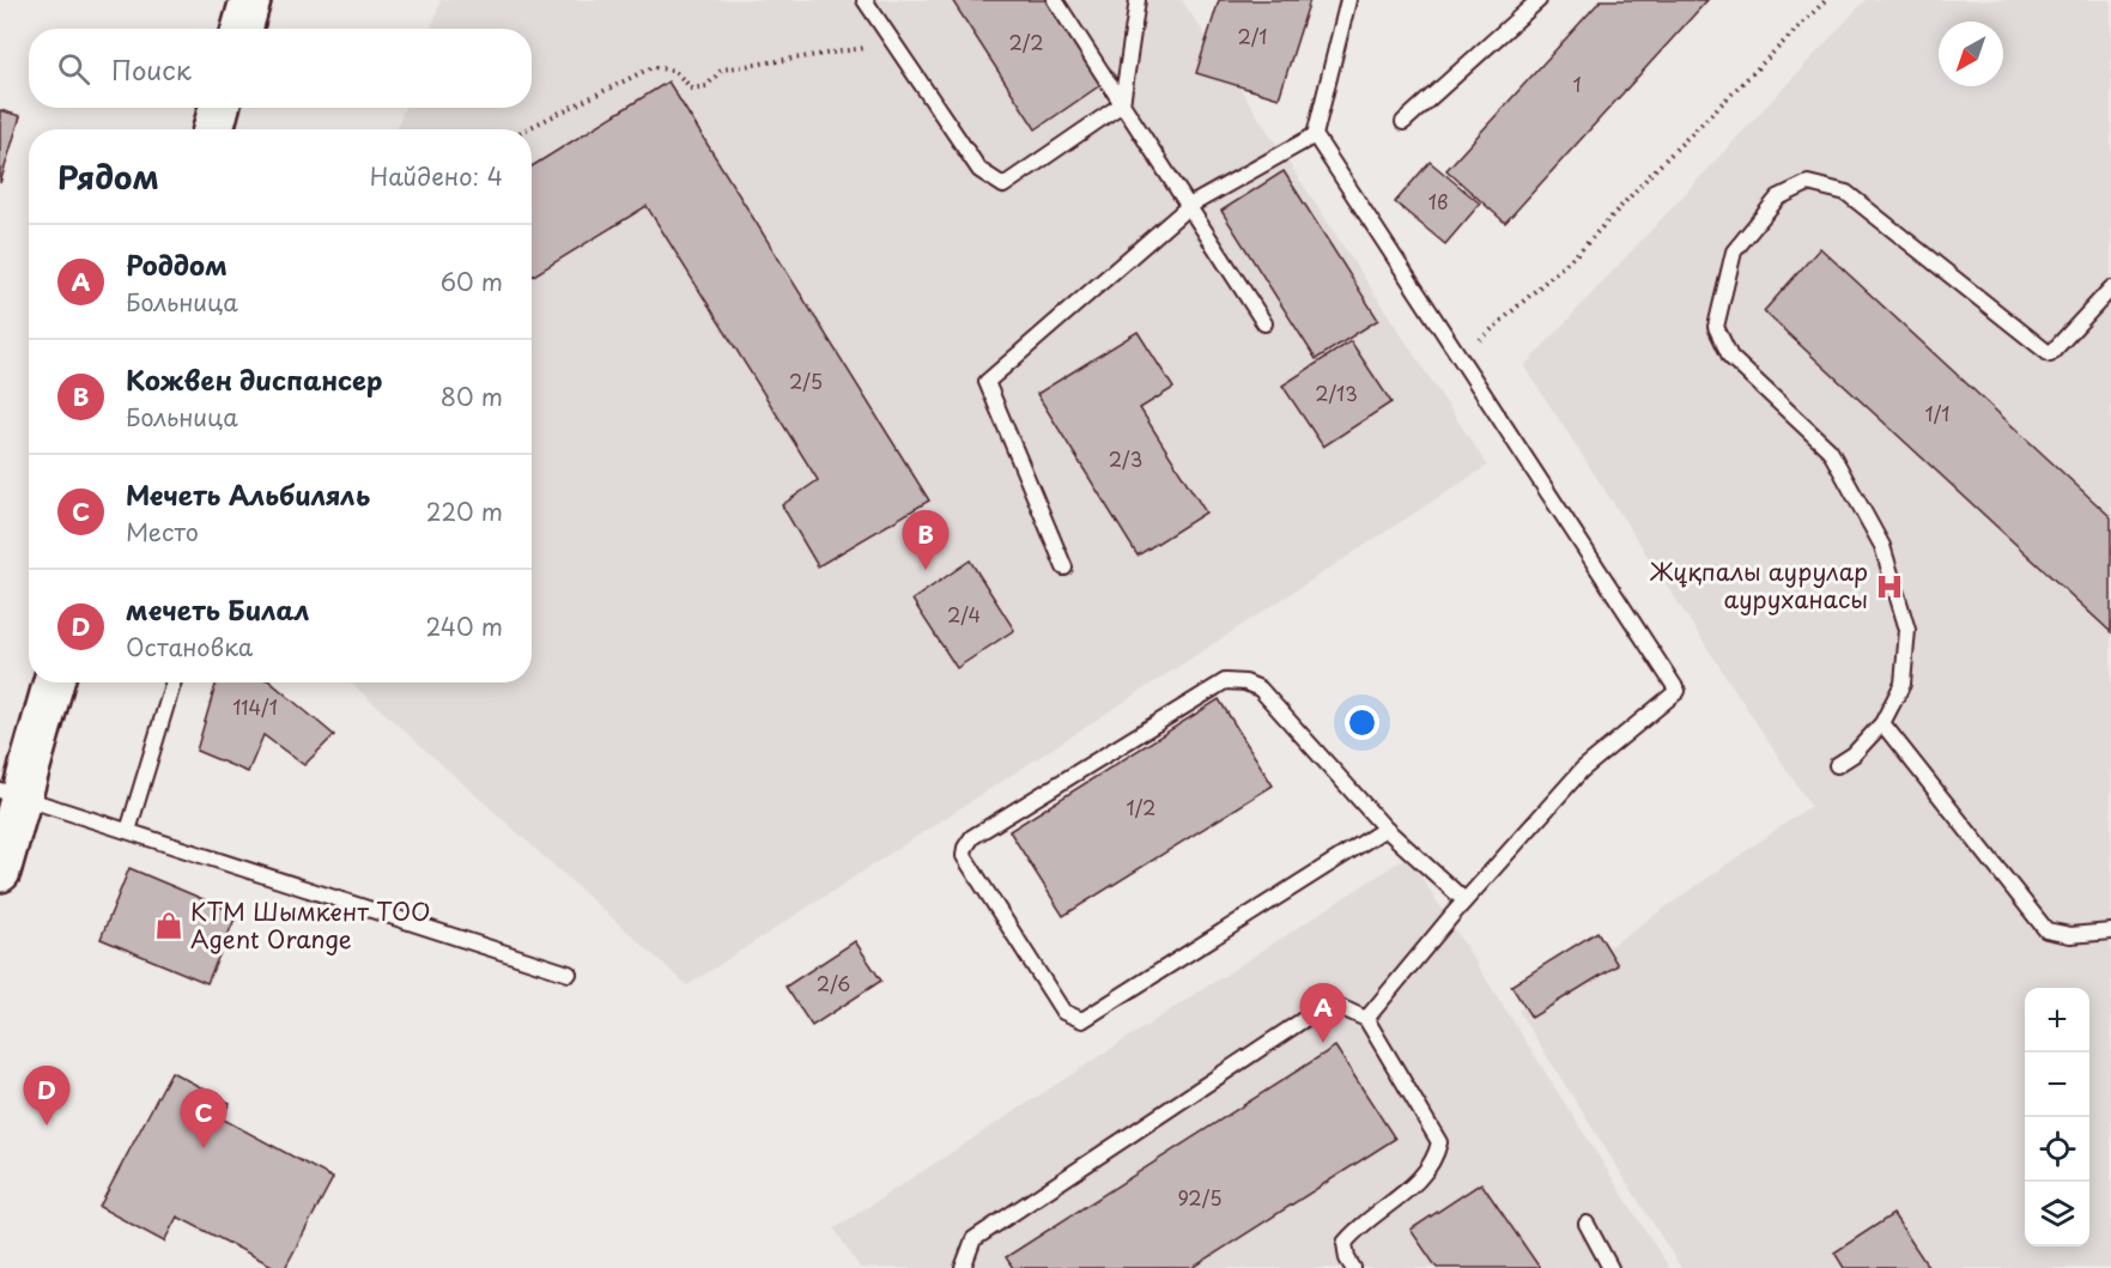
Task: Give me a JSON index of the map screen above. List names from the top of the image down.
{
  "places": {
    "hospital": ["Жұқпалы аурулар ауруханасы"],
    "shop": ["KTM Шымкент ТОО Agent Orange"]
  },
  "house_numbers": [
    "2/1",
    "2/2",
    "1",
    "1в",
    "2/5",
    "2/13",
    "1/1",
    "2/3",
    "2/4",
    "114/1",
    "1/2",
    "2/6",
    "92/5"
  ],
  "north": "bottom left",
  "page": {
    "search": "Поиск",
    "heading": ["Рядом", "Найдено: 4"],
    "list": [
      {
        "mark": "A",
        "name": "Роддом",
        "note": "Больница",
        "value": "60 m"
      },
      {
        "mark": "B",
        "name": "Кожвен диспансер",
        "note": "Больница",
        "value": "80 m"
      },
      {
        "mark": "C",
        "name": "Мечеть Альбиляль",
        "note": "Место",
        "value": "220 m"
      },
      {
        "mark": "D",
        "name": "мечеть Билал",
        "note": "Остановка",
        "value": "240 m"
      }
    ],
    "pins": [
      "B",
      "A",
      "D",
      "C"
    ],
    "map_buttons": ["+", "−"]
  }
}
